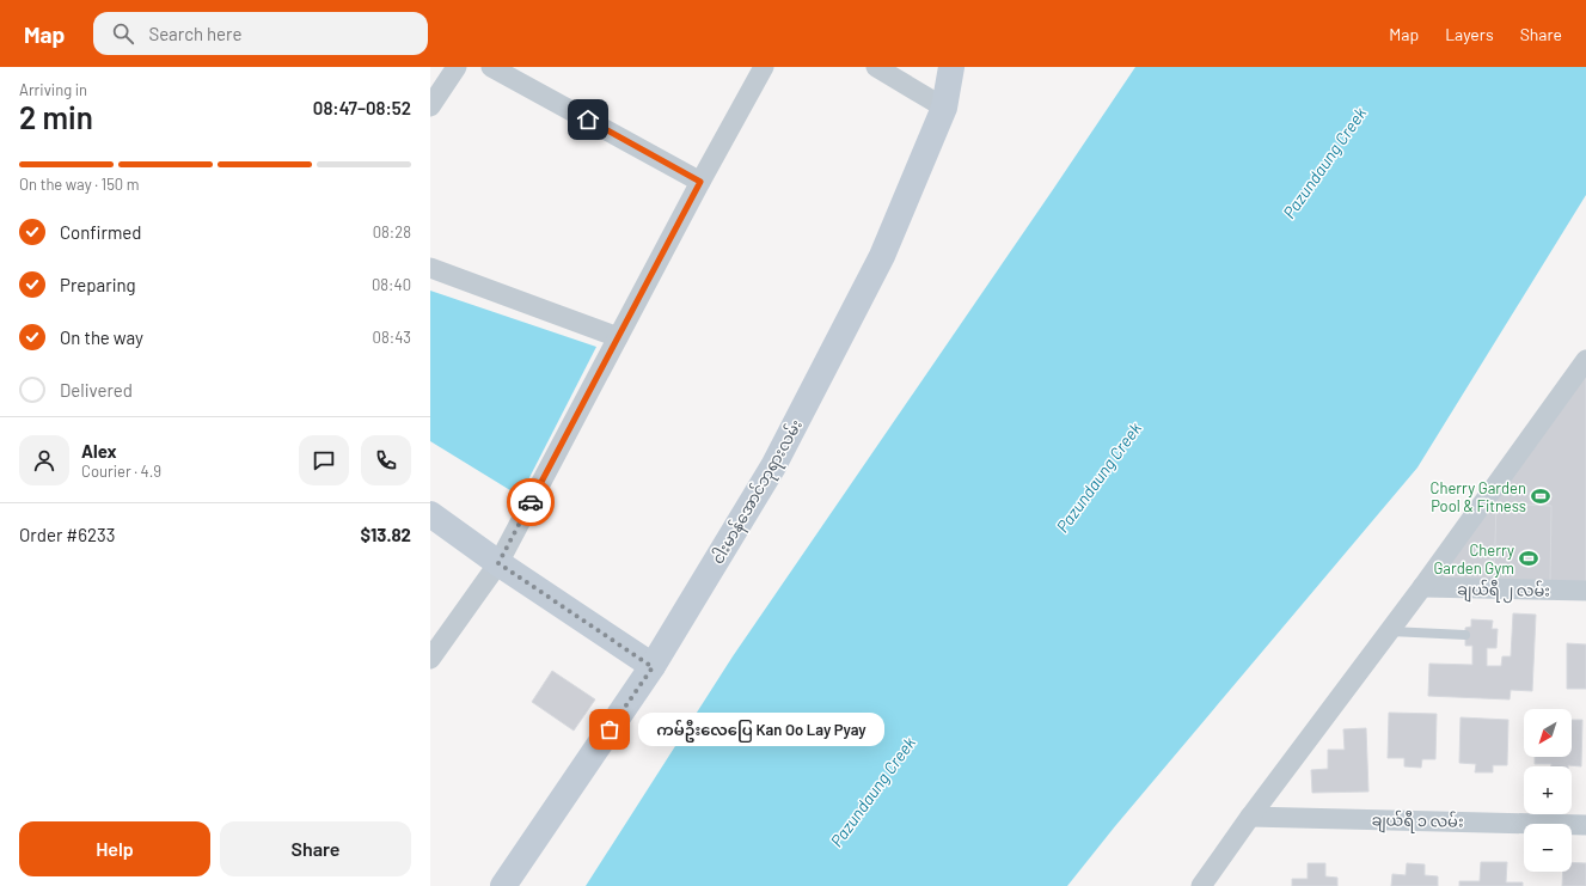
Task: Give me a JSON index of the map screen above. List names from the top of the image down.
{
  "streets": {
    "main road": ["ငါးမာန်အောင်ဘုရားလမ်း"],
    "street": ["ချယ်ရီ ၂ လမ်း", "ချယ်ရီ ၁ လမ်း"]
  },
  "water": ["Pazundaung Creek"],
  "places": {
    "sports": ["Cherry Garden Pool & Fitness", "Cherry Garden Gym"],
    "other": ["ကမ်ဦးလေပြေ Kan Oo Lay Pyay"]
  },
  "north": "bottom left",
  "page": {
    "header": "Map",
    "search": "Search here",
    "nav": ["Map", "Layers", "Share"],
    "heading": ["2 min", "Arriving in", "08:47–08:52"],
    "panel": [
      "Alex",
      "Courier · 4.9",
      "Order #6233",
      "$13.82"
    ],
    "bar": "On the way · 150 m",
    "list": [
      ["Confirmed", "08:28"],
      ["Preparing", "08:40"],
      ["On the way", "08:43"],
      "Delivered"
    ],
    "map_buttons": ["+", "−"],
    "bubble": "ကမ်ဦးလေပြေ Kan Oo Lay Pyay",
    "buttons": ["Help", "Share"]
  }
}
